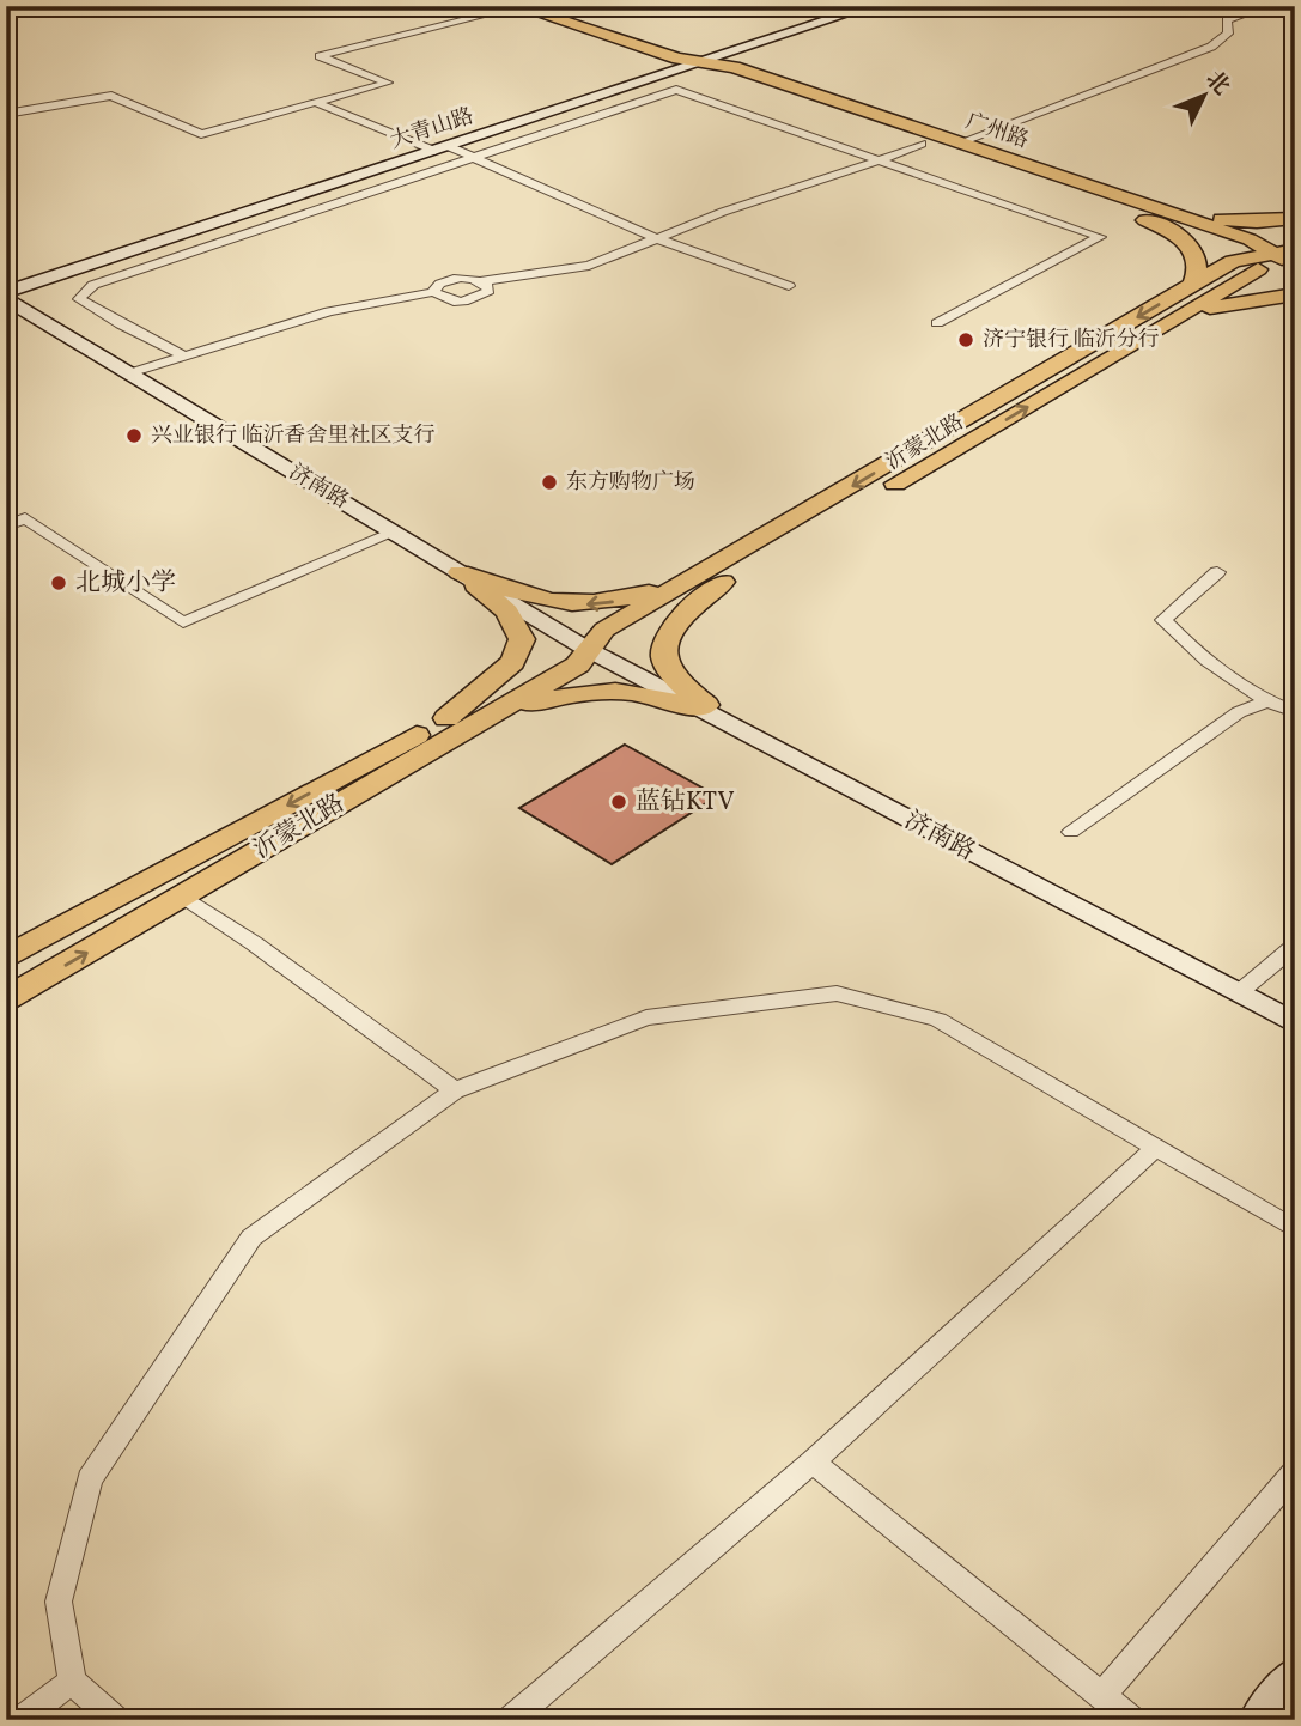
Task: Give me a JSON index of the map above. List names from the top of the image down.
{
  "streets": {
    "main road": ["广州路", "沂蒙北路"],
    "street": ["大青山路", "济南路"]
  },
  "crossings": [
    ["大青山路", "广州路"],
    ["广州路", "沂蒙北路"],
    ["沂蒙北路", "济南路"]
  ],
  "places": [
    "济宁银行 临沂分行",
    "兴业银行 临沂香舍里社区支行",
    "东方购物广场",
    "北城小学",
    "蓝钻KTV"
  ],
  "north": "top right"
}
